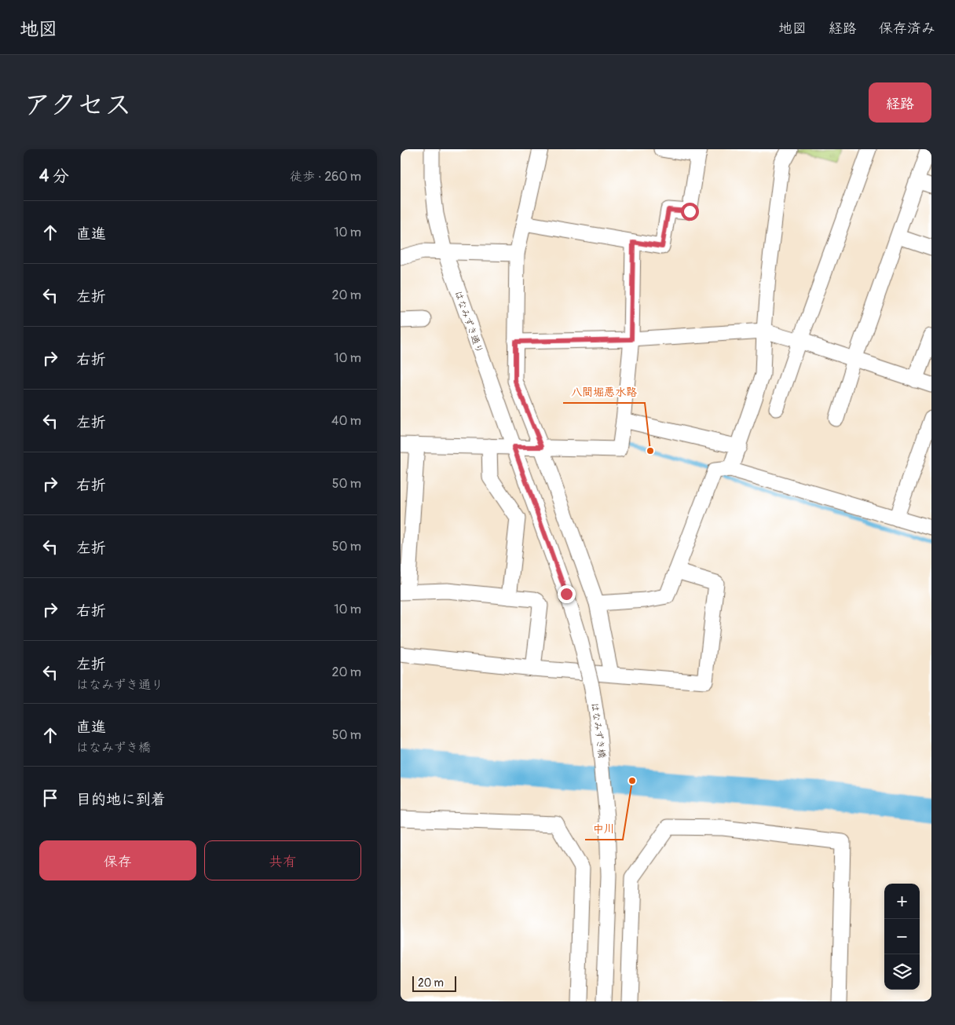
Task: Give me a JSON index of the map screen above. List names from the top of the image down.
{
  "streets": {
    "street": ["はなみずき通り", "はなみずき橋"]
  },
  "crossings": [
    ["はなみずき通り", "はなみずき橋"]
  ],
  "places": ["八間堀悪水路", "中川"],
  "scale_bar": "20 m",
  "page": {
    "header": "地図",
    "nav": ["地図", "経路", "保存済み"],
    "title": "アクセス",
    "buttons": [
      "経路",
      ["保存", "共有"]
    ],
    "heading": ["4 分", "徒歩 · 260 m"],
    "list": [
      ["直進", "10 m"],
      ["左折", "20 m"],
      ["右折", "10 m"],
      ["左折", "40 m"],
      ["右折", "50 m"],
      ["左折", "50 m"],
      ["右折", "10 m"],
      ["左折", "はなみずき通り", "20 m"],
      ["直進", "はなみずき橋", "50 m"],
      "目的地に到着"
    ],
    "map_buttons": ["+", "−"],
    "scale": "20 m"
  }
}
